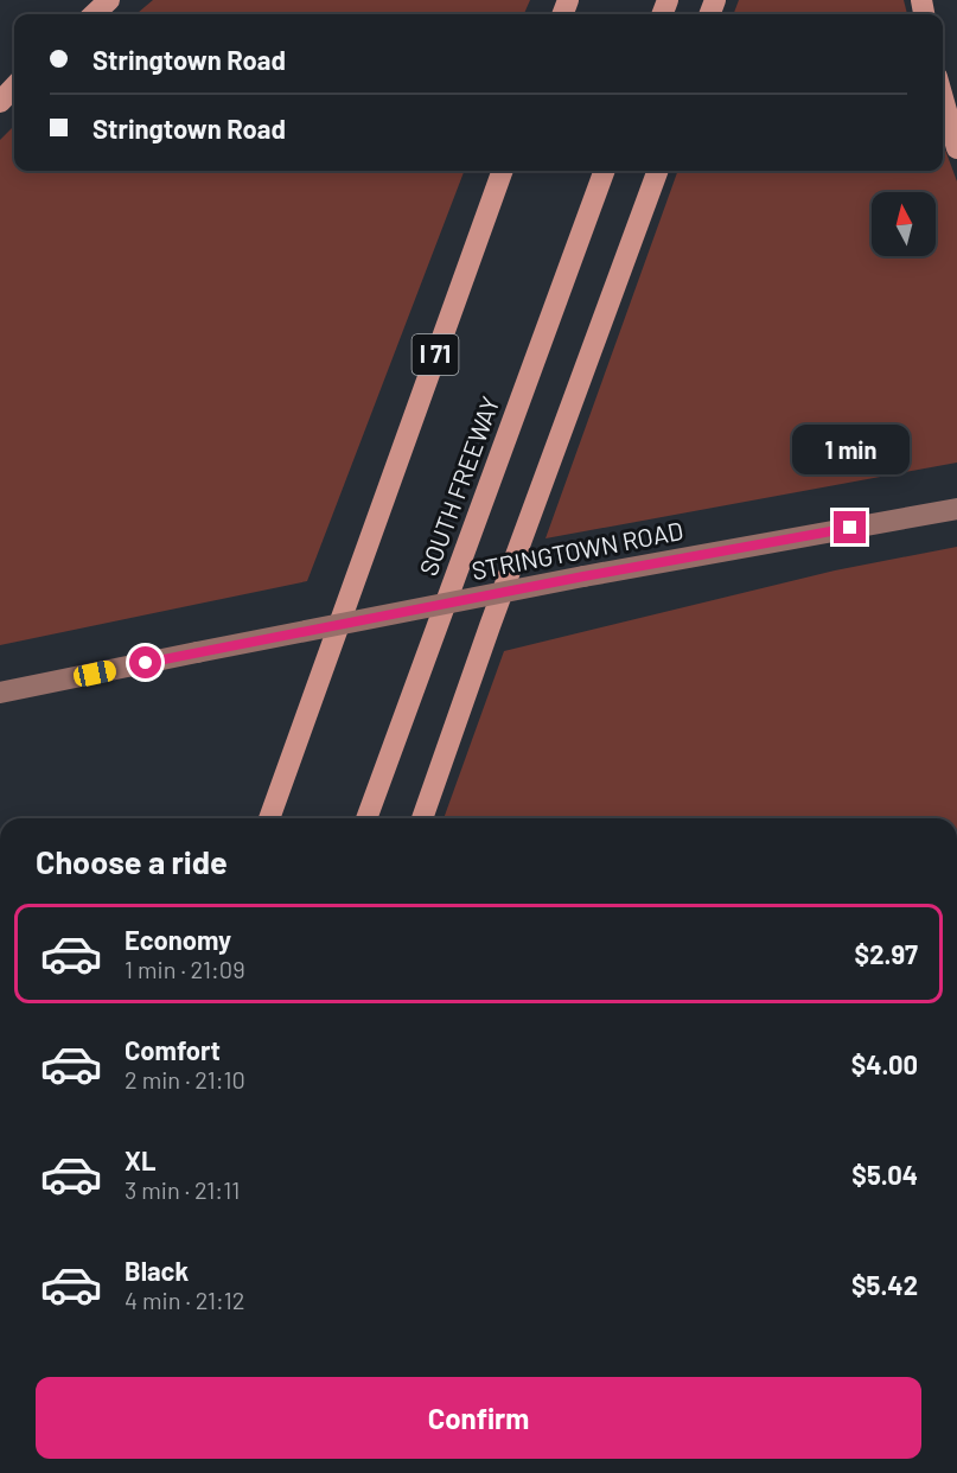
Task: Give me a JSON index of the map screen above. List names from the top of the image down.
{
  "streets": {
    "highway": ["I 71", "SOUTH FREEWAY"],
    "main road": ["STRINGTOWN ROAD"]
  },
  "north": "top",
  "page": {
    "banner": ["Stringtown Road", "Stringtown Road"],
    "bubble": "1 min",
    "heading": "Choose a ride",
    "list": [
      {
        "name": "Economy",
        "note": "1 min · 21:09",
        "value": "$2.97"
      },
      {
        "name": "Comfort",
        "note": "2 min · 21:10",
        "value": "$4.00"
      },
      {
        "name": "XL",
        "note": "3 min · 21:11",
        "value": "$5.04"
      },
      {
        "name": "Black",
        "note": "4 min · 21:12",
        "value": "$5.42"
      }
    ],
    "buttons": "Confirm"
  }
}
